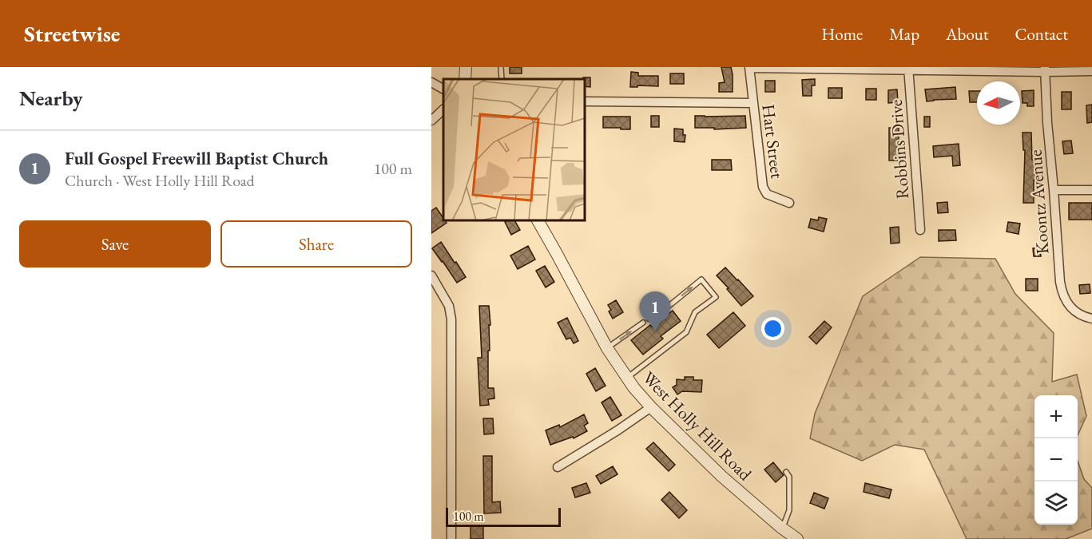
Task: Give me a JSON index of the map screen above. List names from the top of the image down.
{
  "streets": {
    "street": [
      "Hart Street",
      "Robbins Drive",
      "Koontz Avenue",
      "West Holly Hill Road"
    ]
  },
  "scale_bar": "100 m",
  "north": "left",
  "page": {
    "header": "Streetwise",
    "nav": [
      "Home",
      "Map",
      "About",
      "Contact"
    ],
    "heading": "Nearby",
    "list": [
      {
        "mark": "1",
        "name": "Full Gospel Freewill Baptist Church",
        "note": "Church · West Holly Hill Road",
        "value": "100 m"
      }
    ],
    "buttons": ["Save", "Share"],
    "pins": "1",
    "map_buttons": ["+", "−"],
    "scale": "100 m"
  }
}
